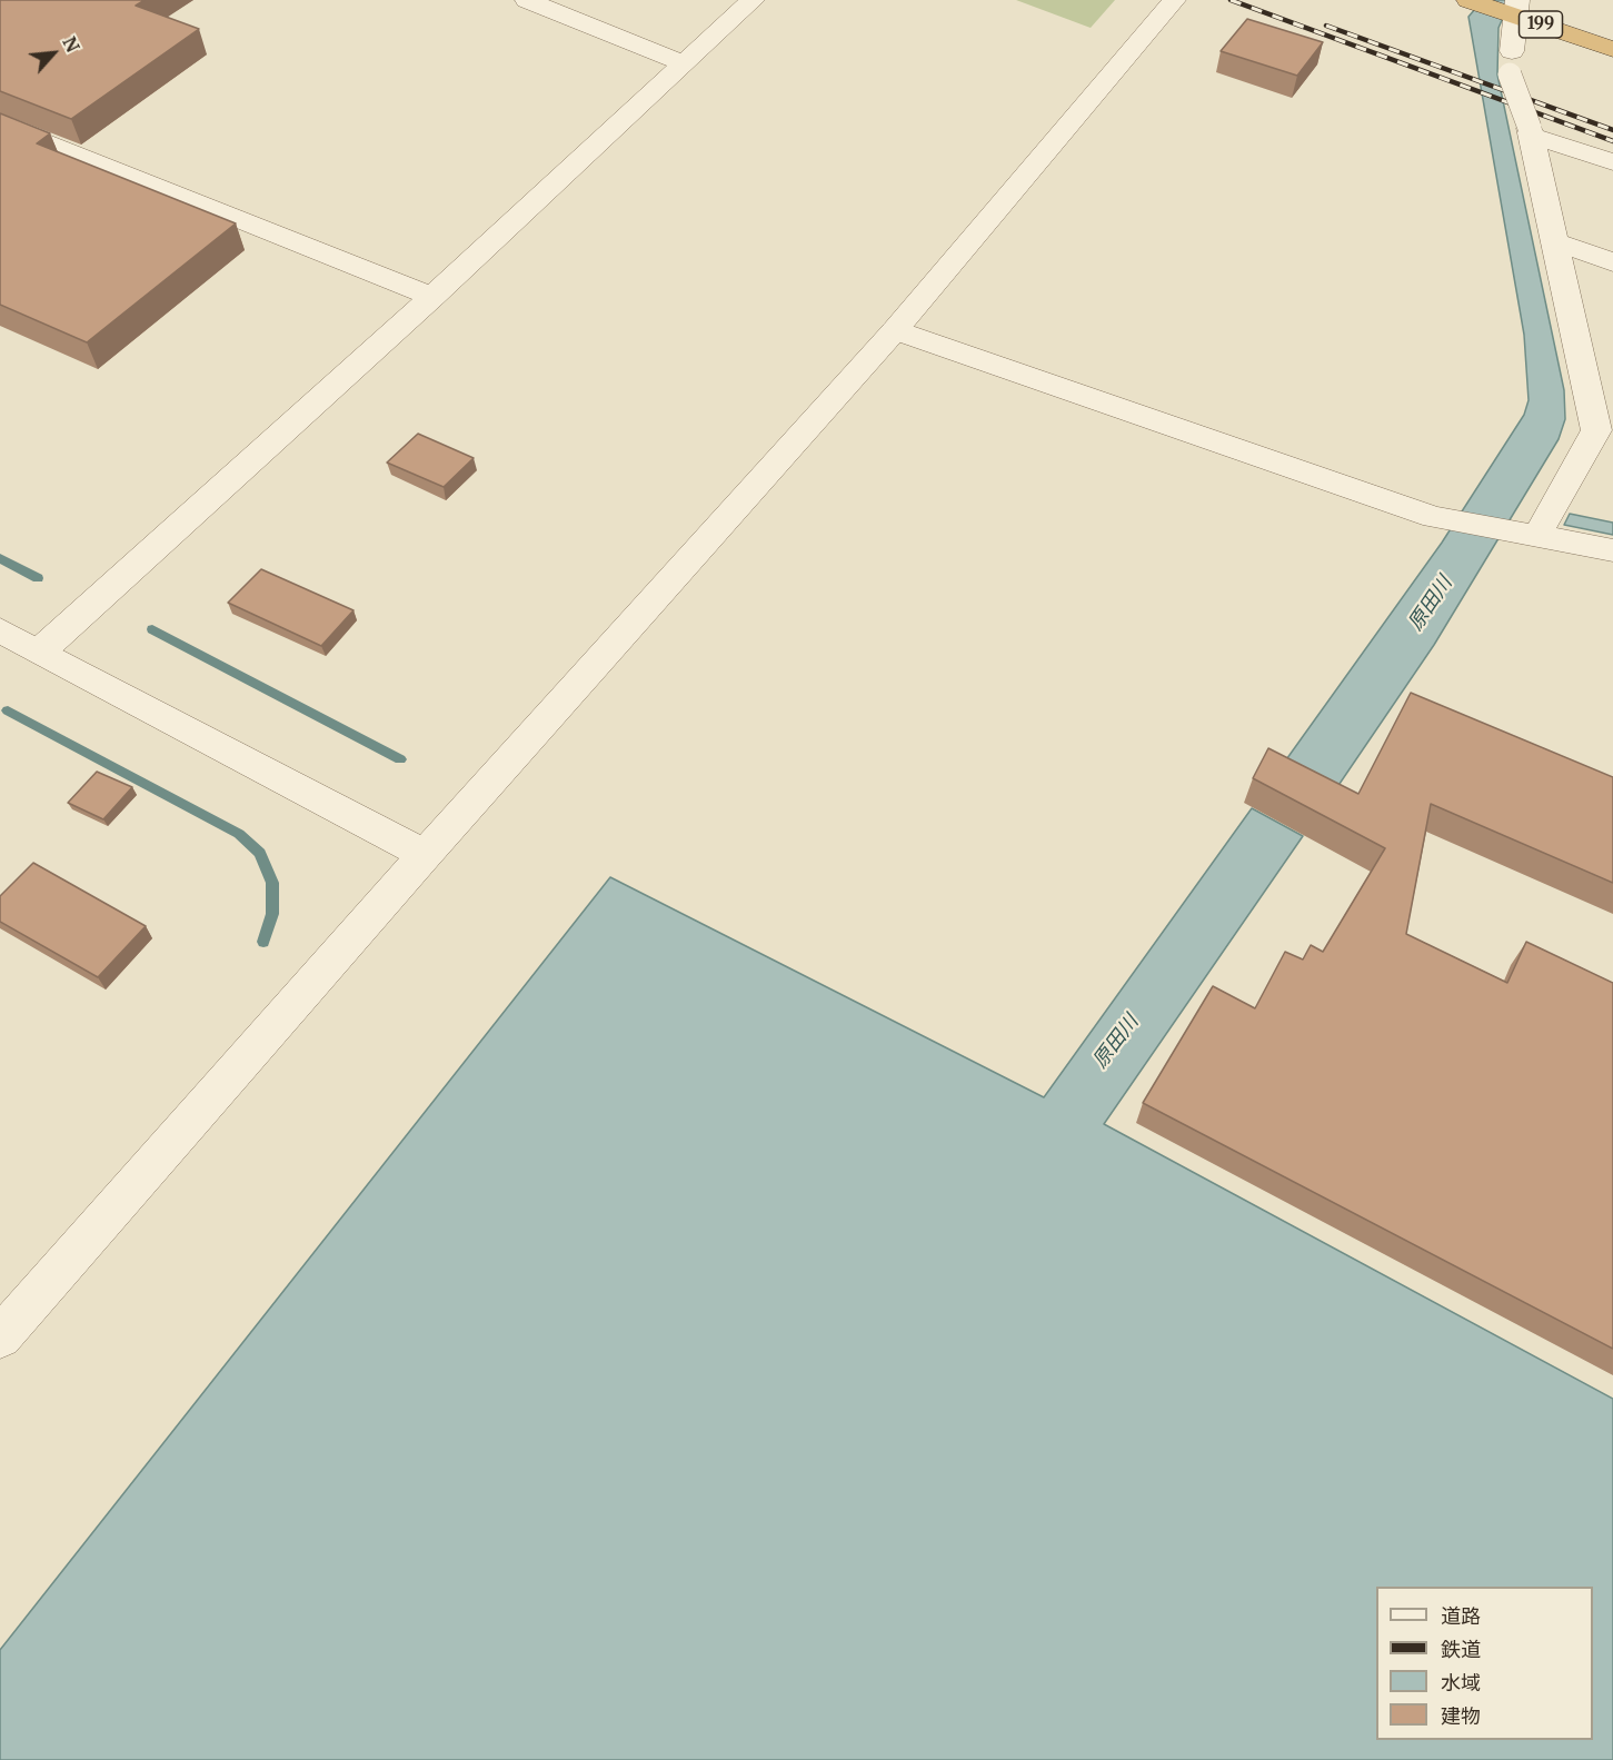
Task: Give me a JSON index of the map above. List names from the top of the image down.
{
  "streets": {
    "highway": ["199"]
  },
  "water": ["原田川"],
  "legend": [
    "道路",
    "鉄道",
    "水域",
    "建物"
  ],
  "north": "top right"
}
